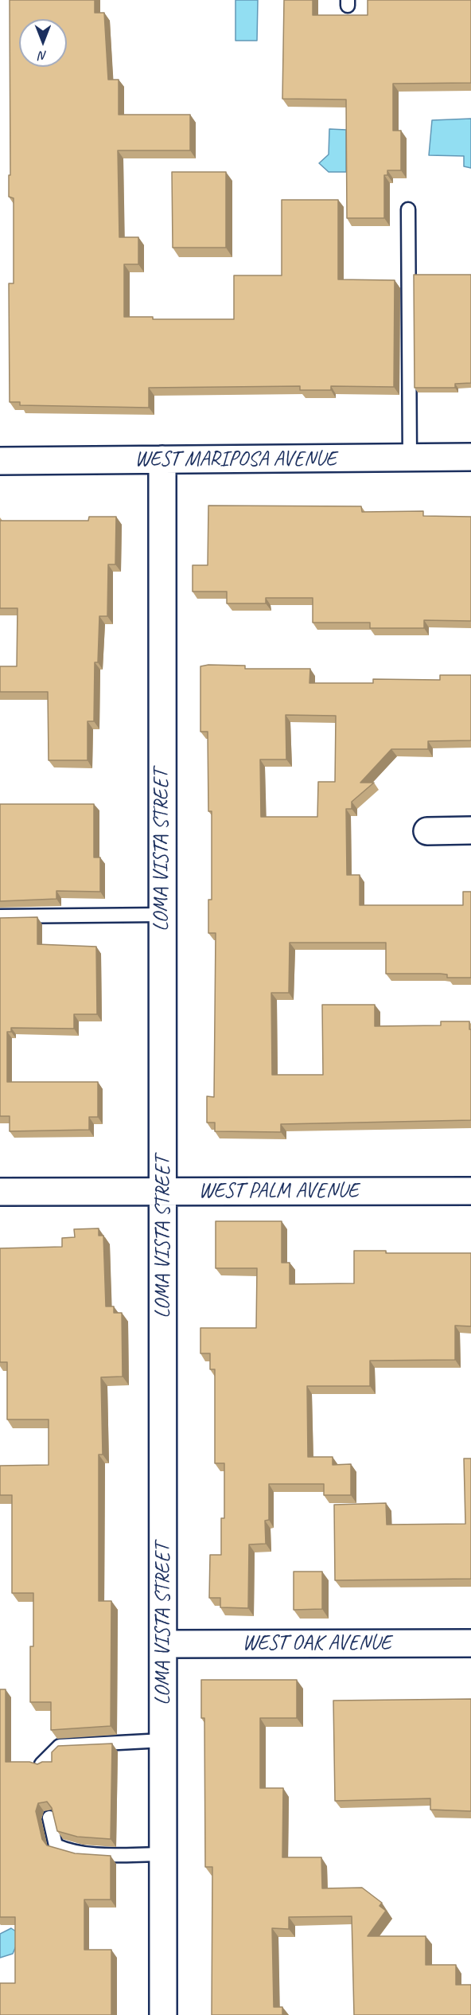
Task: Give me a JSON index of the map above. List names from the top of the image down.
{
  "streets": {
    "street": [
      "WEST MARIPOSA AVENUE",
      "LOMA VISTA STREET",
      "WEST PALM AVENUE",
      "WEST OAK AVENUE"
    ]
  },
  "crossings": [
    ["WEST MARIPOSA AVENUE", "LOMA VISTA STREET"],
    ["LOMA VISTA STREET", "WEST PALM AVENUE"],
    ["LOMA VISTA STREET", "WEST OAK AVENUE"]
  ],
  "north": "bottom"
}
